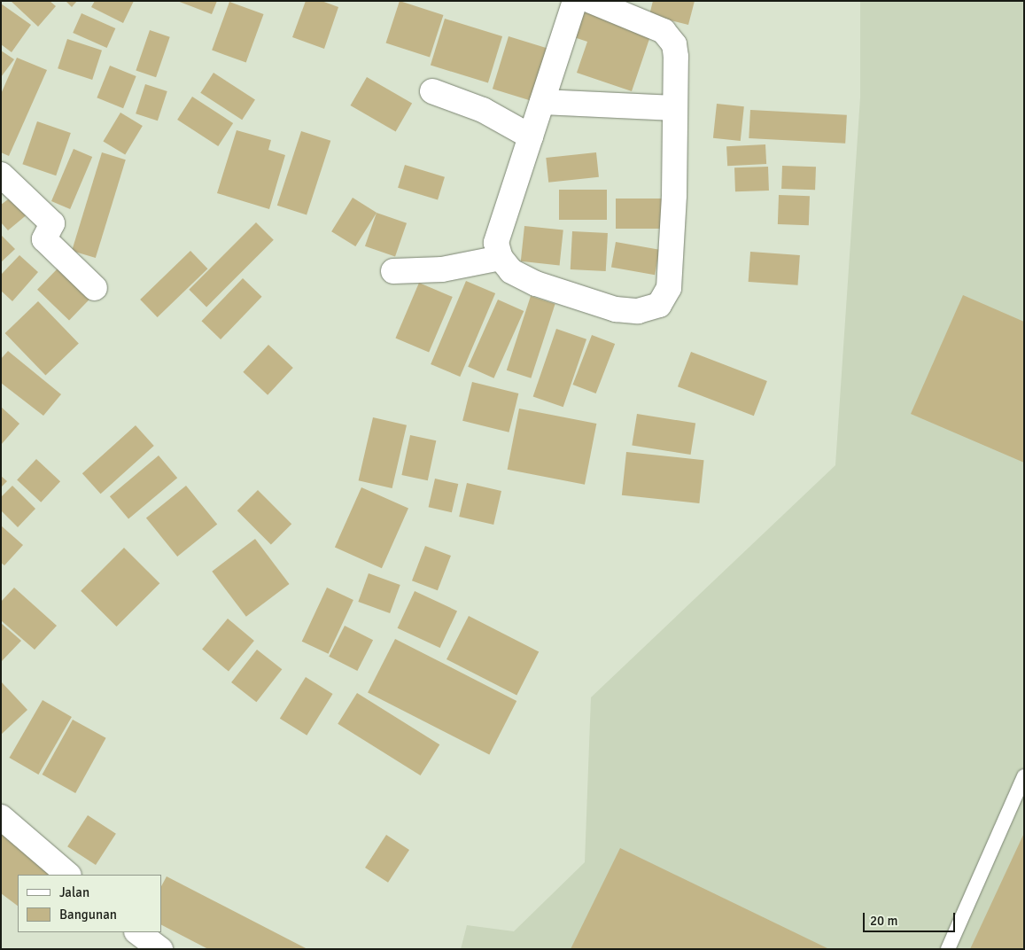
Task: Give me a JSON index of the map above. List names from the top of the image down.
{
  "legend": ["Jalan", "Bangunan"],
  "scale_bar": "20 m"
}
